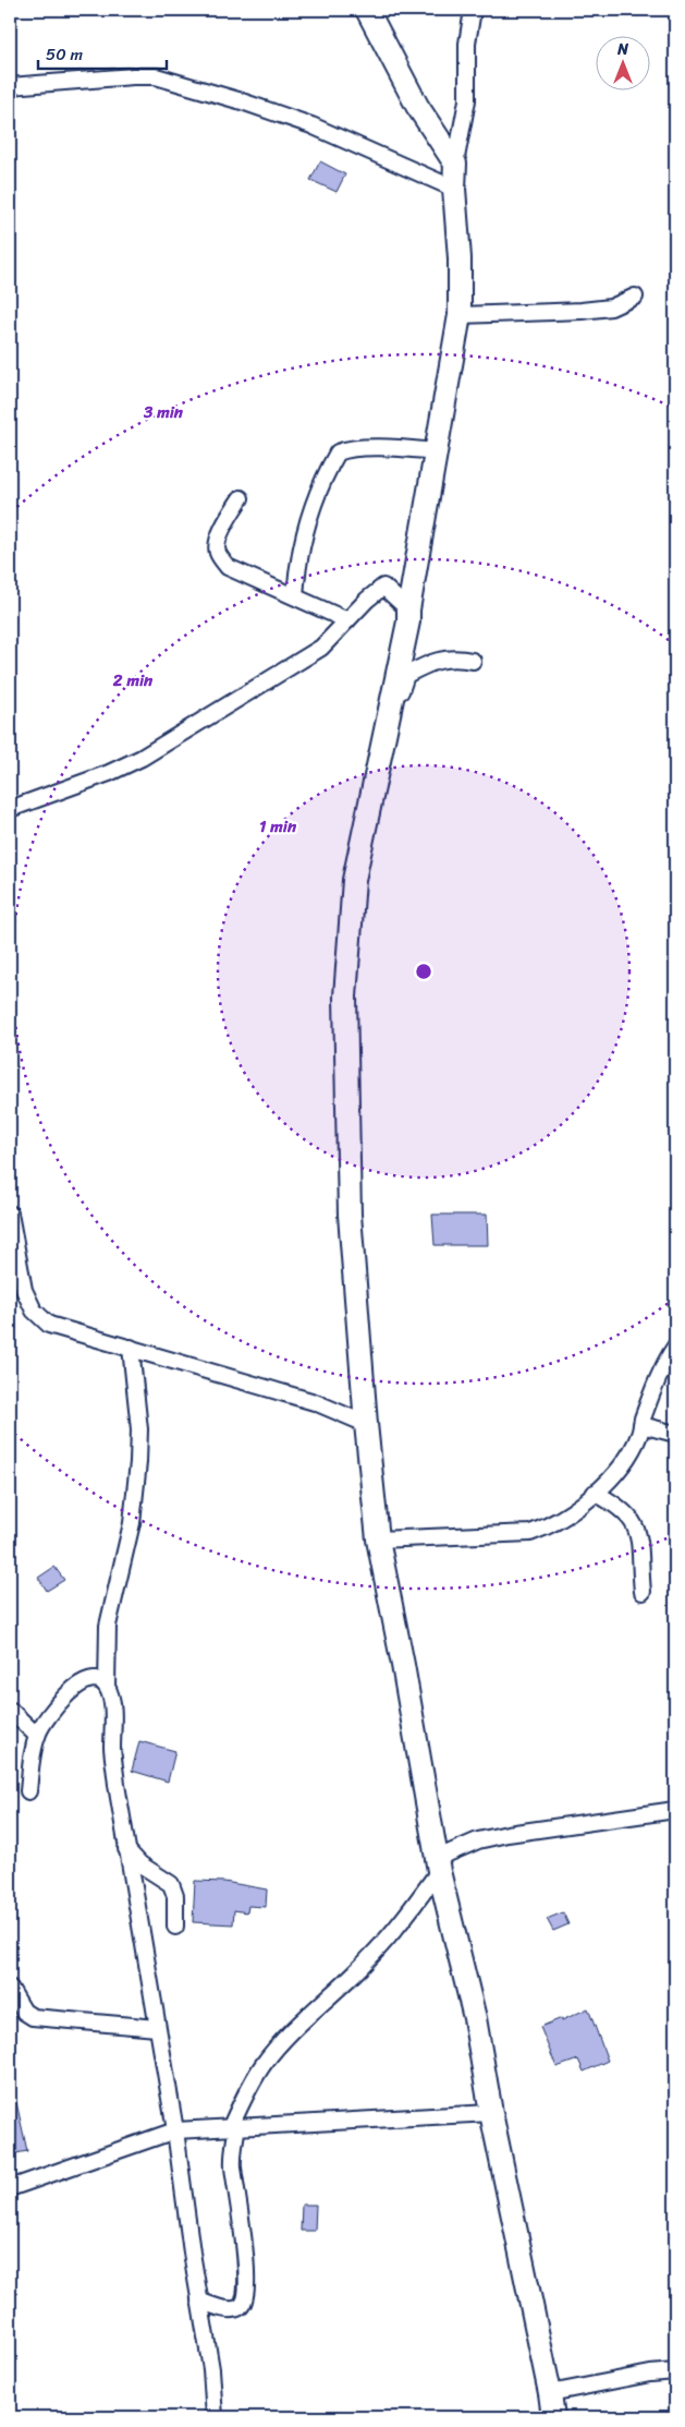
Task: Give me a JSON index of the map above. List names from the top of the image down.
{
  "scale_bar": "50 m",
  "north": "top",
  "rings": ["3 min", "2 min", "1 min"]
}
